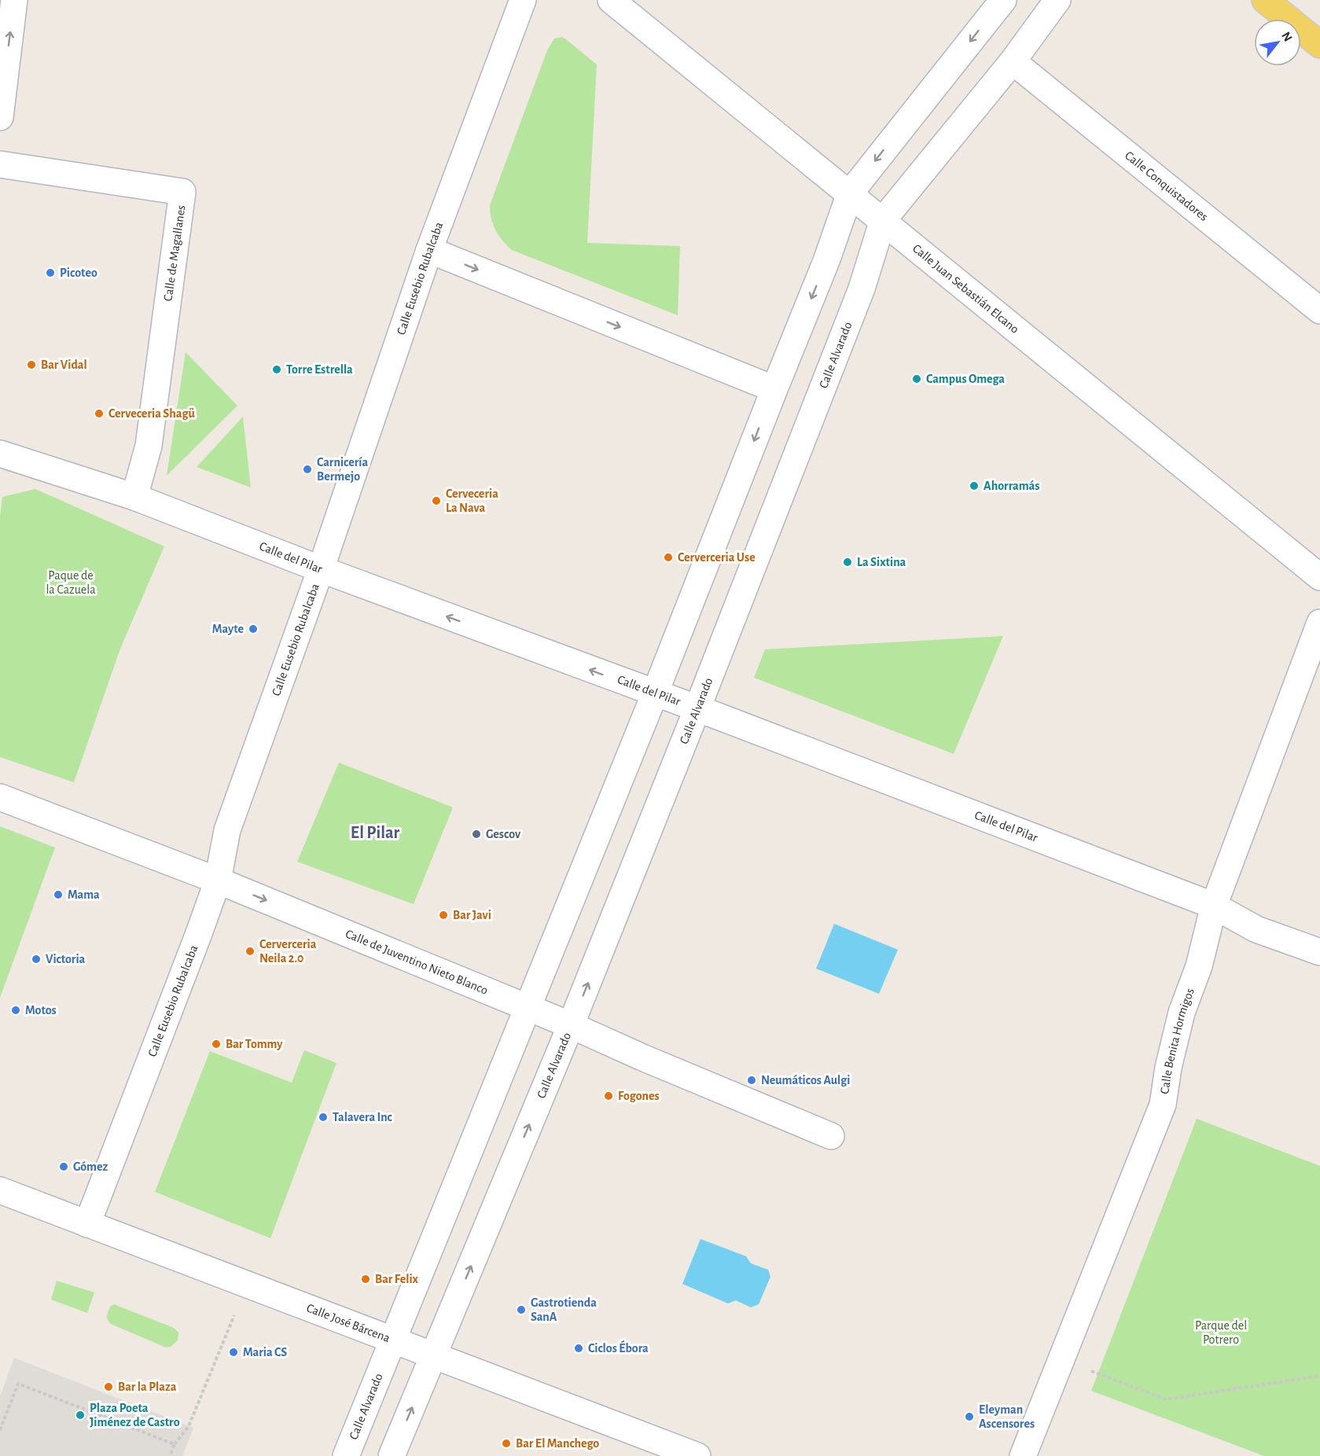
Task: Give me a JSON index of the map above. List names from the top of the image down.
{
  "streets": {
    "street": [
      "Calle Conquistadores",
      "Calle de Magallanes",
      "Calle Eusebio Rubalcaba",
      "Calle Juan Sebastián Elcano",
      "Calle Alvarado",
      "Calle del Pilar",
      "Calle de Juventino Nieto Blanco",
      "Calle Benita Hormigos",
      "Calle José Bárcena"
    ]
  },
  "crossings": [
    ["Calle Conquistadores", "Calle Alvarado"],
    ["Calle de Magallanes", "Calle del Pilar"],
    ["Calle Eusebio Rubalcaba", "Calle del Pilar"],
    ["Calle Eusebio Rubalcaba", "Calle de Juventino Nieto Blanco"],
    ["Calle Eusebio Rubalcaba", "Calle José Bárcena"],
    ["Calle Juan Sebastián Elcano", "Calle Alvarado"],
    ["Calle Alvarado", "Calle del Pilar"],
    ["Calle Alvarado", "Calle de Juventino Nieto Blanco"],
    ["Calle Alvarado", "Calle José Bárcena"],
    ["Calle del Pilar", "Calle Benita Hormigos"]
  ],
  "one_way": ["Calle de Juventino Nieto Blanco"],
  "districts": ["El Pilar"],
  "parks": ["Paque de la Cazuela", "Parque del Potrero"],
  "places": [
    "Picoteo",
    "Bar Vidal",
    "Torre Estrella",
    "Campus Omega",
    "Cerveceria Shagü",
    "Carnicería Bermejo",
    "Ahorramás",
    "Cerveceria La Nava",
    "Cerverceria Use",
    "La Sixtina",
    "Mayte",
    "Gescov",
    "Mama",
    "Bar Javi",
    "Cerverceria Neila 2.0",
    "Victoria",
    "Motos",
    "Bar Tommy",
    "Neumáticos Aulgi",
    "Fogones",
    "Talavera Inc",
    "Gómez",
    "Bar Felix",
    "Gastrotienda SanA",
    "Ciclos Ébora",
    "Maria CS",
    "Bar la Plaza",
    "Plaza Poeta Jiménez de Castro",
    "Eleyman Ascensores",
    "Bar El Manchego"
  ],
  "north": "top right"
}
